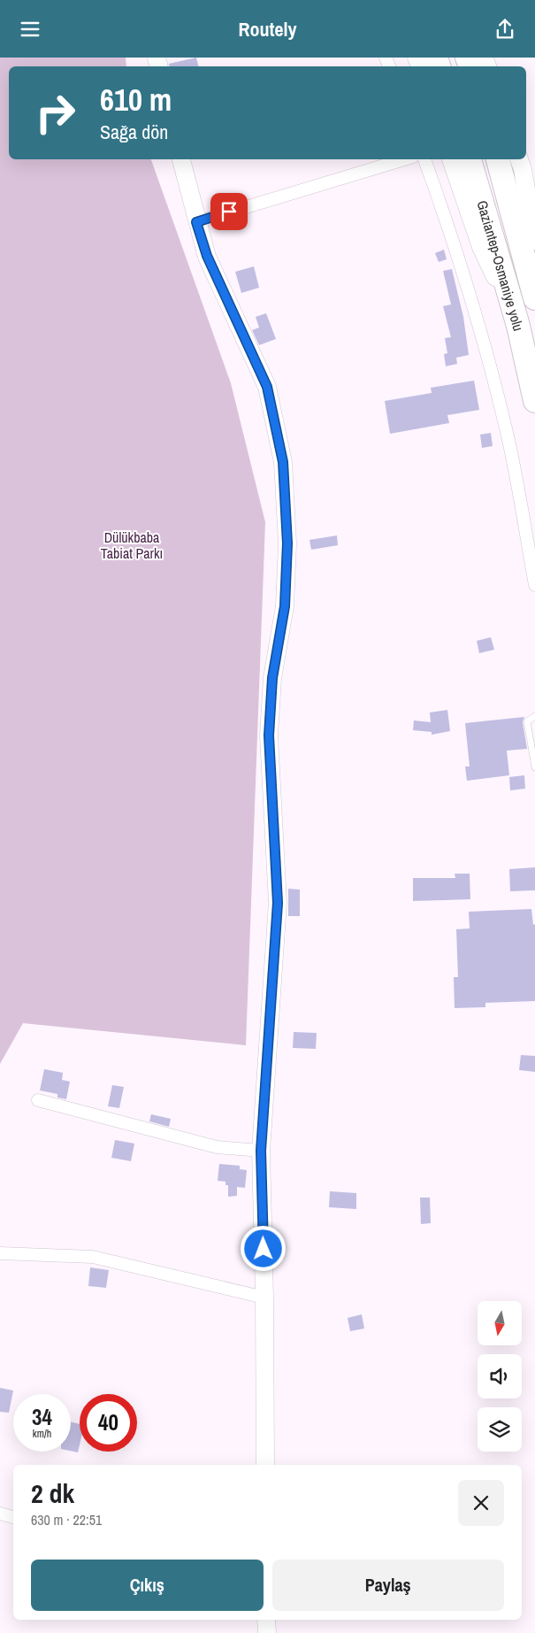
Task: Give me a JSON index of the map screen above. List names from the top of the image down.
{
  "streets": {
    "highway": ["Gaziantep-Osmaniye yolu"]
  },
  "parks": ["Dülükbaba Tabiat Parkı"],
  "north": "bottom",
  "page": {
    "header": "Routely",
    "turn": ["610 m", "Sağa dön"],
    "speed": "34 km/h",
    "limit": "40",
    "heading": ["2 dk", "630 m · 22:51"],
    "buttons": ["Çıkış", "Paylaş"]
  }
}
